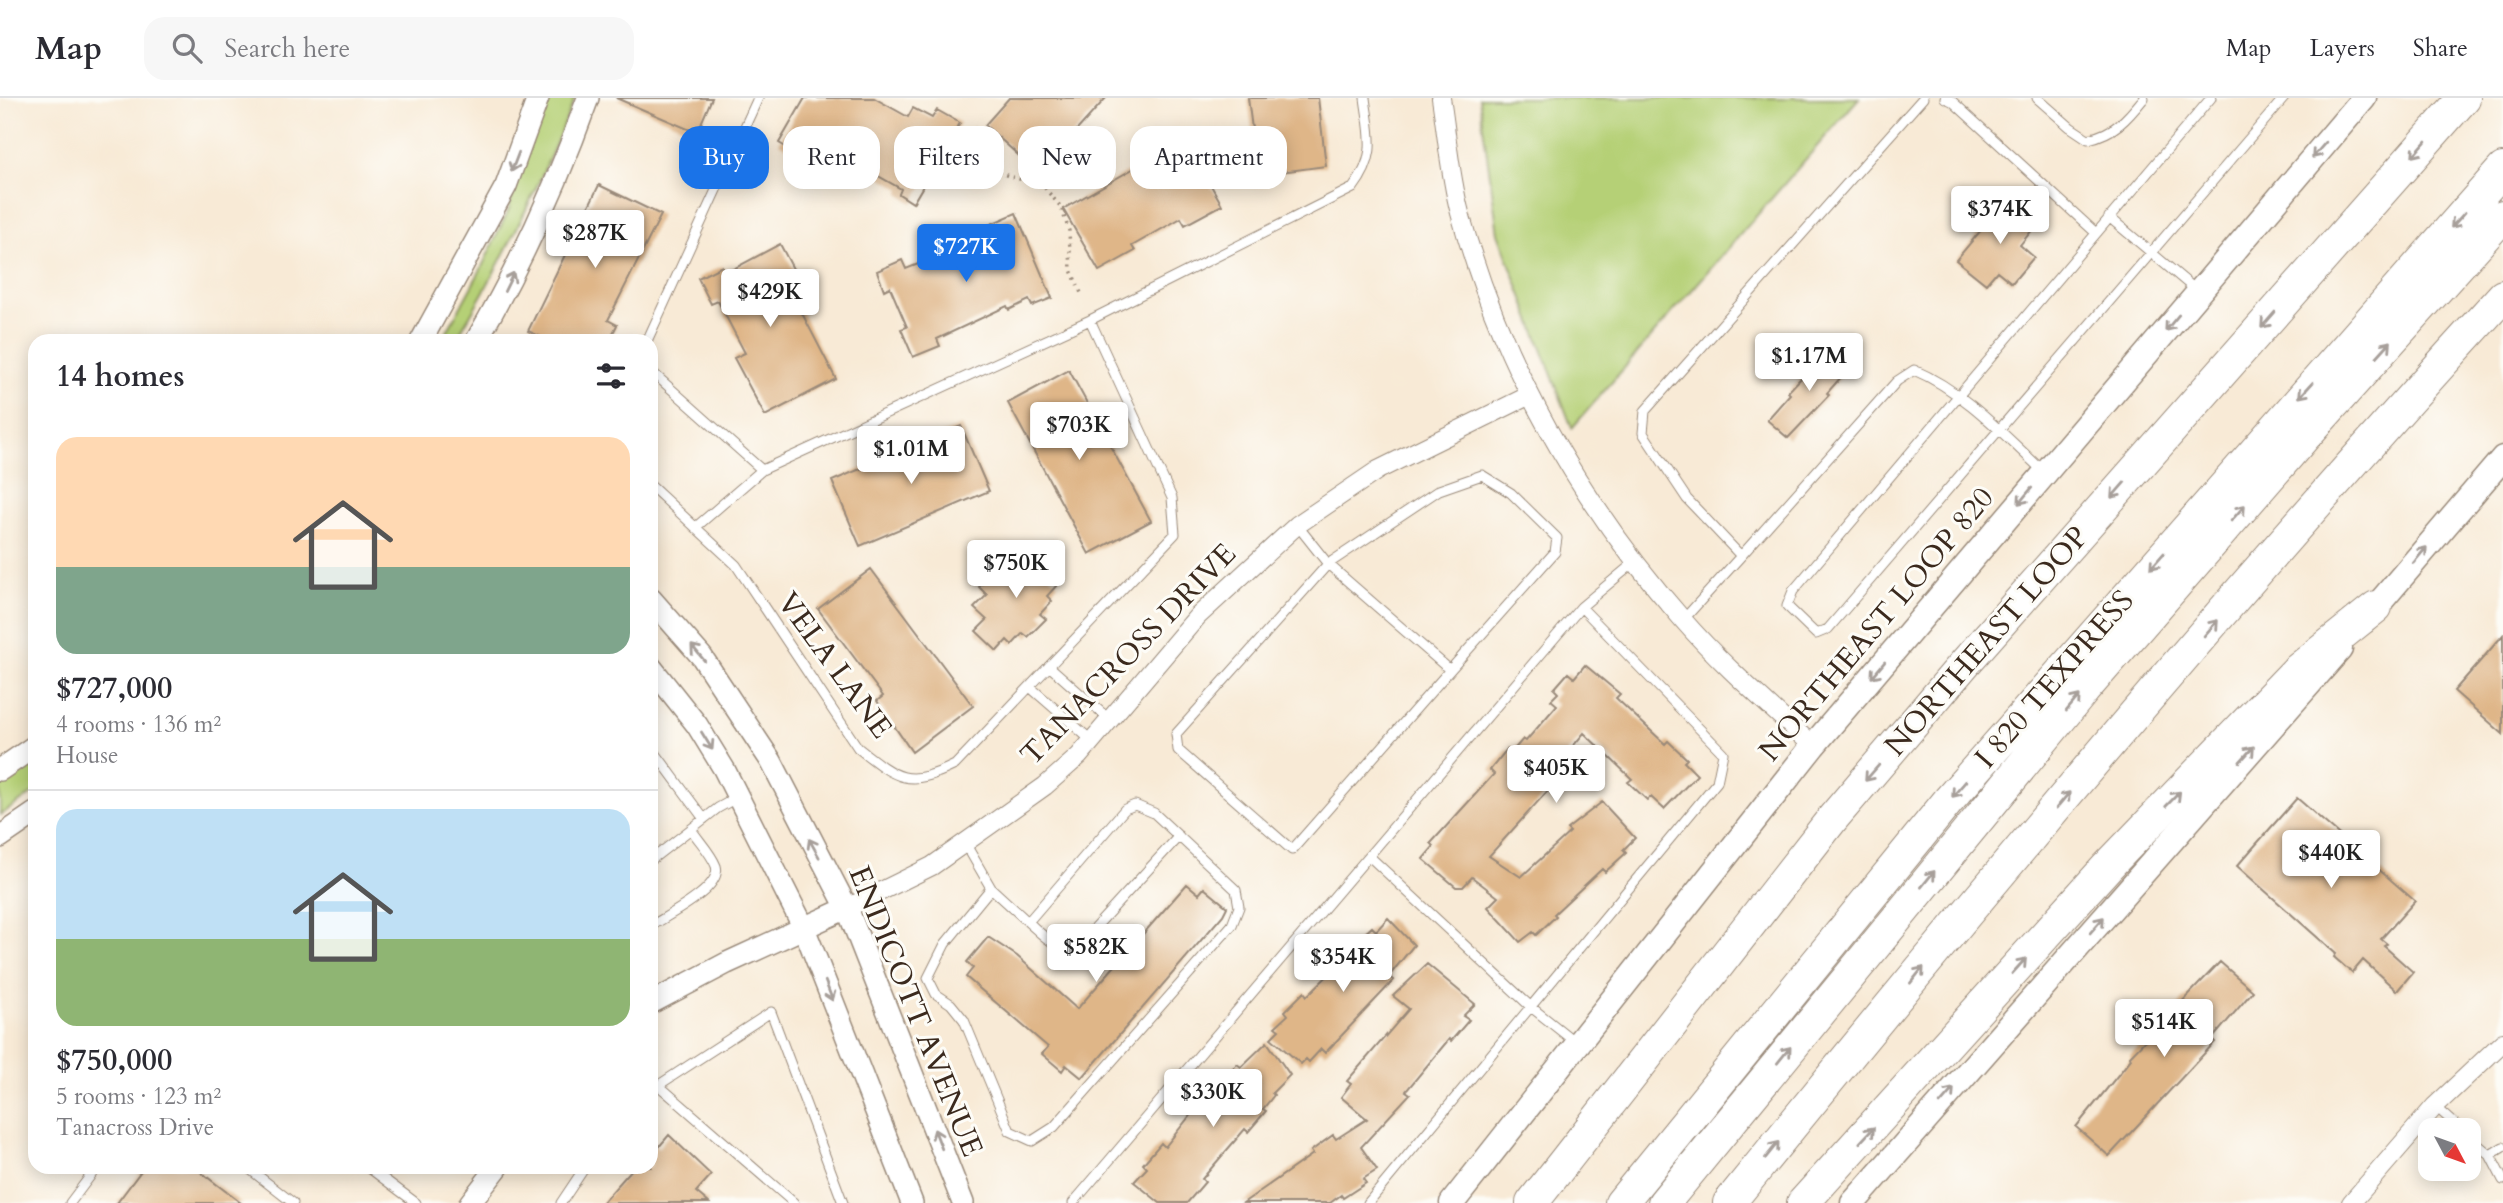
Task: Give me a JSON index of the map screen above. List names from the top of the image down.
{
  "streets": {
    "highway": ["NORTHEAST LOOP", "I 820 TEXPRESS"],
    "main road": ["NORTHEAST LOOP 820"],
    "street": ["TANACROSS DRIVE", "ENDICOTT AVENUE"],
    "lane": ["VELA LANE"]
  },
  "crossings": [
    ["TANACROSS DRIVE", "ENDICOTT AVENUE"]
  ],
  "one_way": ["NORTHEAST LOOP 820"],
  "north": "bottom right",
  "page": {
    "header": "Map",
    "search": "Search here",
    "nav": ["Map", "Layers", "Share"],
    "chip": [
      "Buy",
      "Rent",
      "Filters",
      "New",
      "Apartment"
    ],
    "price": [
      "$374K",
      "$287K",
      "$727K",
      "$429K",
      "$1.17M",
      "$703K",
      "$1.01M",
      "$750K",
      "$405K",
      "$440K",
      "$582K",
      "$354K",
      "$514K",
      "$330K"
    ],
    "heading": "14 homes",
    "list": [
      {
        "name": "$727,000",
        "note": "4 rooms · 136 m² · House"
      },
      {
        "name": "$750,000",
        "note": "5 rooms · 123 m² · Tanacross Drive"
      }
    ]
  }
}
